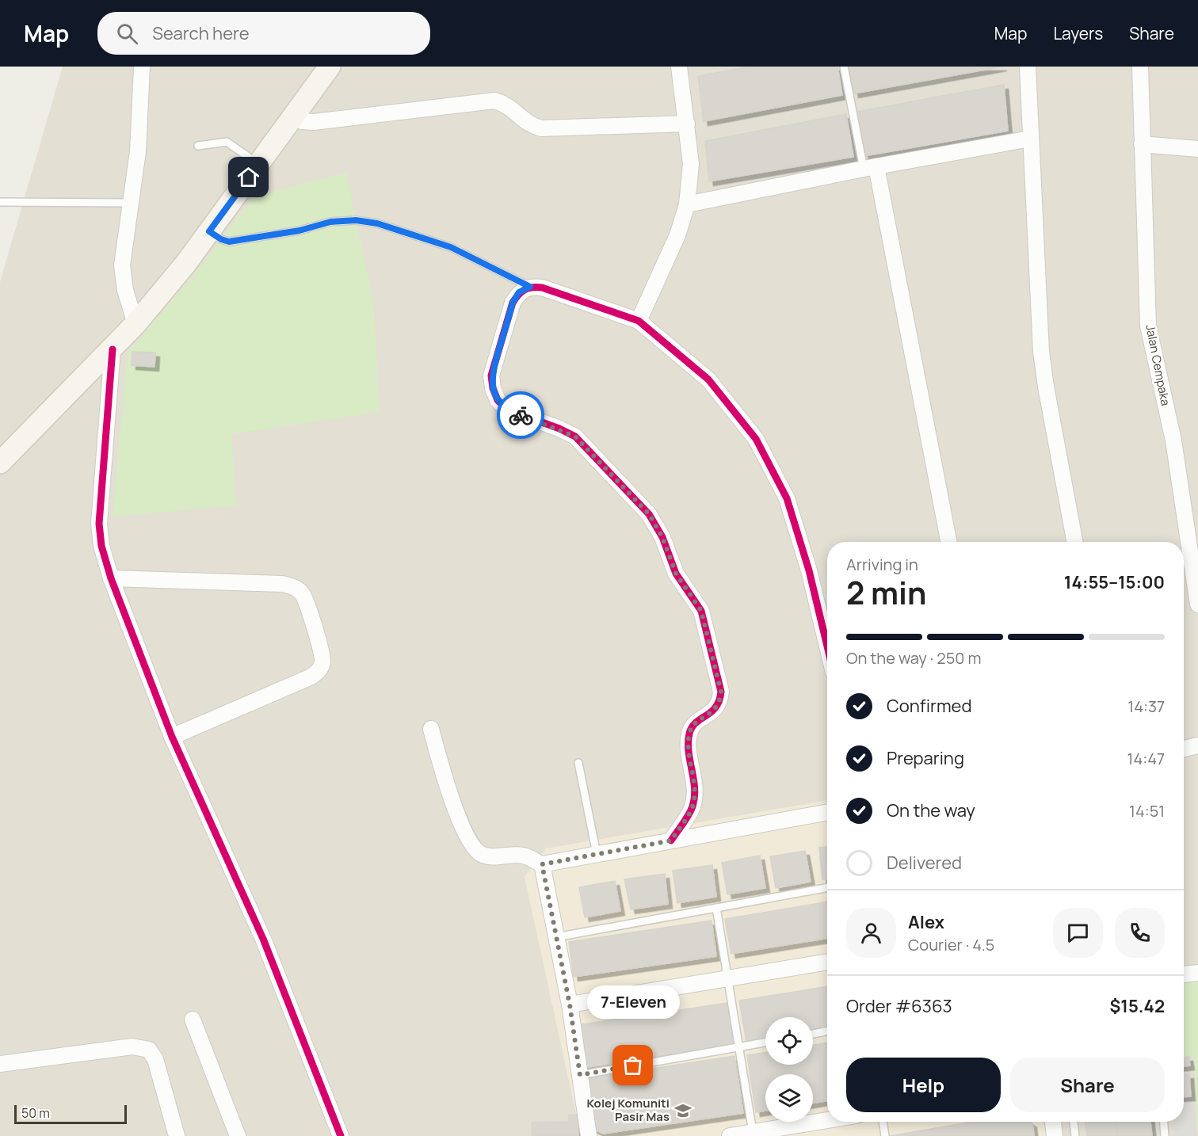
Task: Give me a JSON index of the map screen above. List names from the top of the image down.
{
  "streets": {
    "street": ["Jalan Cempaka"]
  },
  "places": {
    "other": ["7-Eleven"],
    "school or university": ["Kolej Komuniti Pasir Mas"]
  },
  "scale_bar": "50 m",
  "page": {
    "header": "Map",
    "search": "Search here",
    "nav": ["Map", "Layers", "Share"],
    "heading": ["2 min", "Arriving in", "14:55–15:00"],
    "panel": [
      "Alex",
      "Courier · 4.5",
      "Order #6363",
      "$15.42"
    ],
    "bar": "On the way · 250 m",
    "list": [
      ["Confirmed", "14:37"],
      ["Preparing", "14:47"],
      ["On the way", "14:51"],
      "Delivered"
    ],
    "bubble": "7-Eleven",
    "buttons": ["Help", "Share"],
    "scale": "50 m"
  }
}
